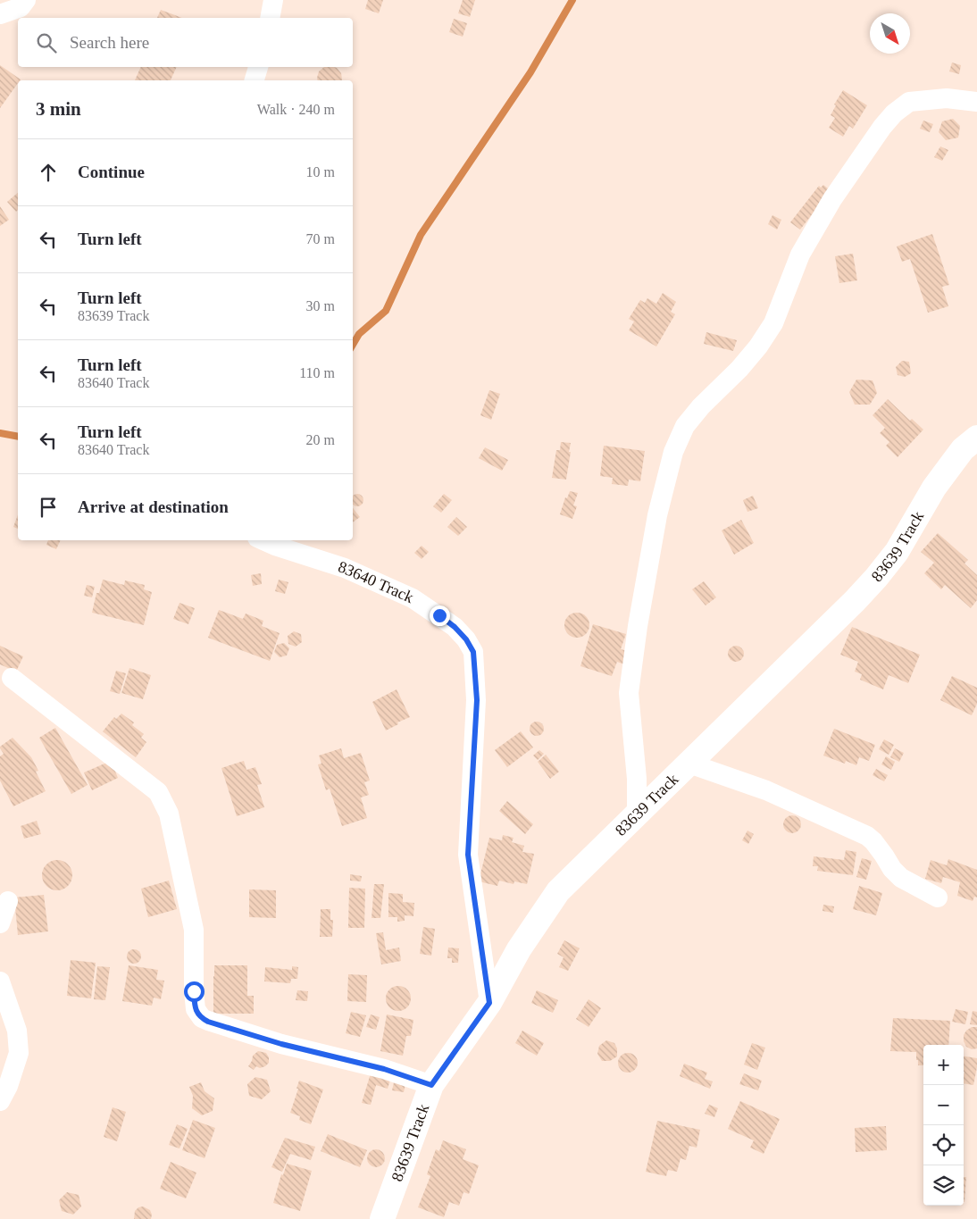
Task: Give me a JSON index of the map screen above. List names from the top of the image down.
{
  "streets": {
    "street": ["83639 Track", "83640 Track"]
  },
  "crossings": [
    ["83639 Track", "83640 Track"]
  ],
  "north": "bottom right",
  "page": {
    "search": "Search here",
    "heading": ["3 min", "Walk · 240 m"],
    "list": [
      ["Continue", "10 m"],
      ["Turn left", "70 m"],
      ["Turn left", "83639 Track", "30 m"],
      ["Turn left", "83640 Track", "110 m"],
      ["Turn left", "83640 Track", "20 m"],
      "Arrive at destination"
    ],
    "map_buttons": ["+", "−"]
  }
}
